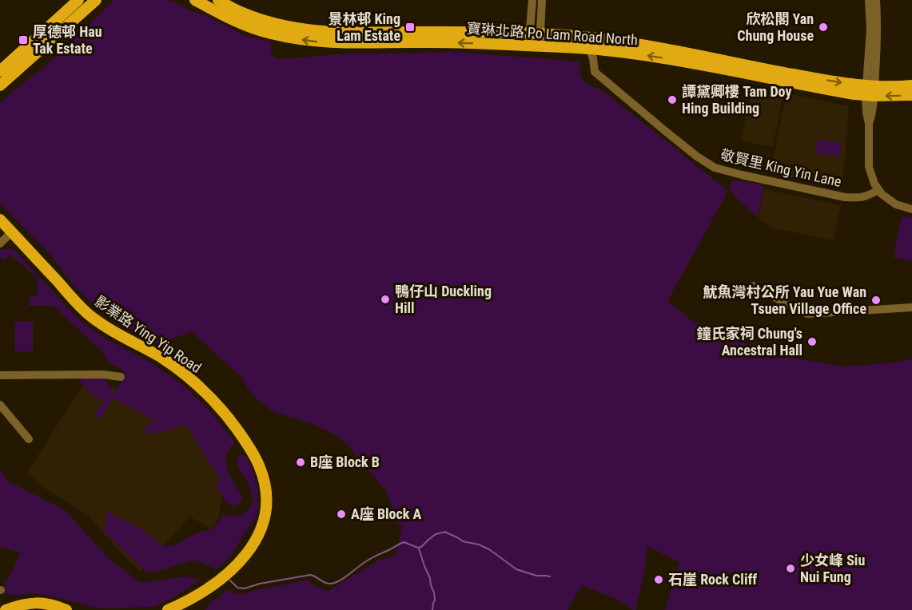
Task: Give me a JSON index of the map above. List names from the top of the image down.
{
  "streets": {
    "main road": ["寶琳北路 Po Lam Road North", "影業路 Ying Yip Road"],
    "street": ["敬賢里 King Yin Lane"]
  },
  "crossings": [
    ["寶琳北路 Po Lam Road North", "敬賢里 King Yin Lane"]
  ],
  "places": {
    "transit": ["景林邨 King Lam Estate", "厚德邨 Hau Tak Estate"],
    "other": [
      "欣松閣 Yan Chung House",
      "譚黛卿樓 Tam Doy Hing Building",
      "鴨仔山 Duckling Hill",
      "魷魚灣村公所 Yau Yue Wan Tsuen Village Office",
      "鐘氏家祠 Chung's Ancestral Hall",
      "B座 Block B",
      "A座 Block A",
      "少女峰 Siu Nui Fung",
      "石崖 Rock Cliff"
    ]
  }
}
